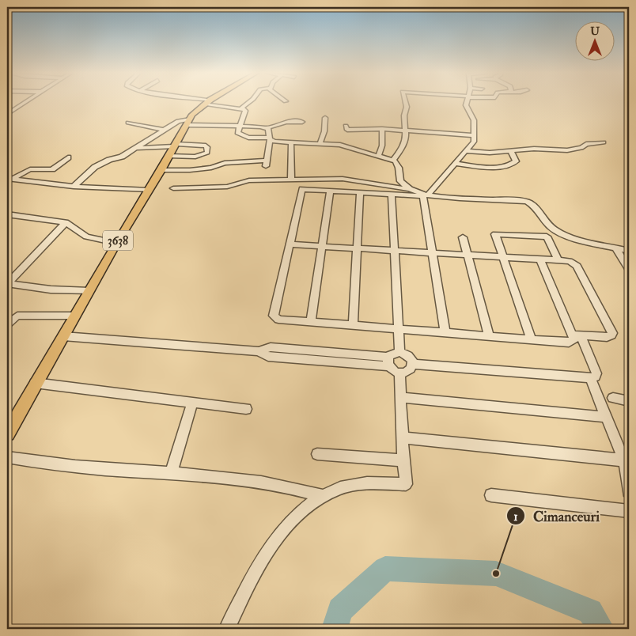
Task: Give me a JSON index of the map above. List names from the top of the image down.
{
  "streets": {
    "main road": ["3638"]
  },
  "places": ["Cimanceuri"],
  "north": "top"
}
